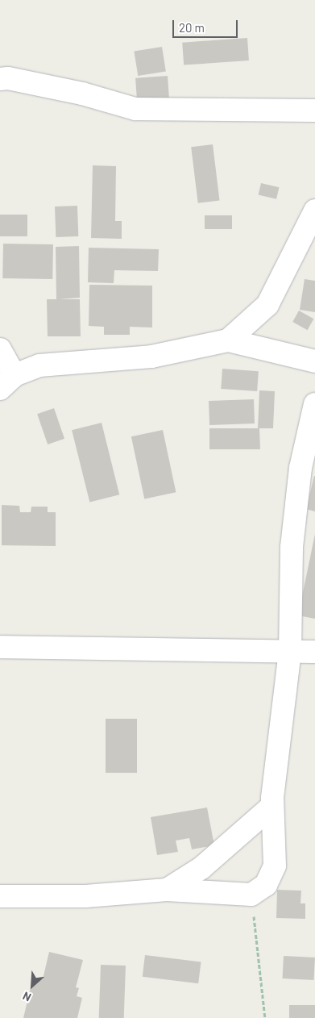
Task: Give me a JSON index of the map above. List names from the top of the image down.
{
  "scale_bar": "20 m",
  "north": "bottom left"
}
